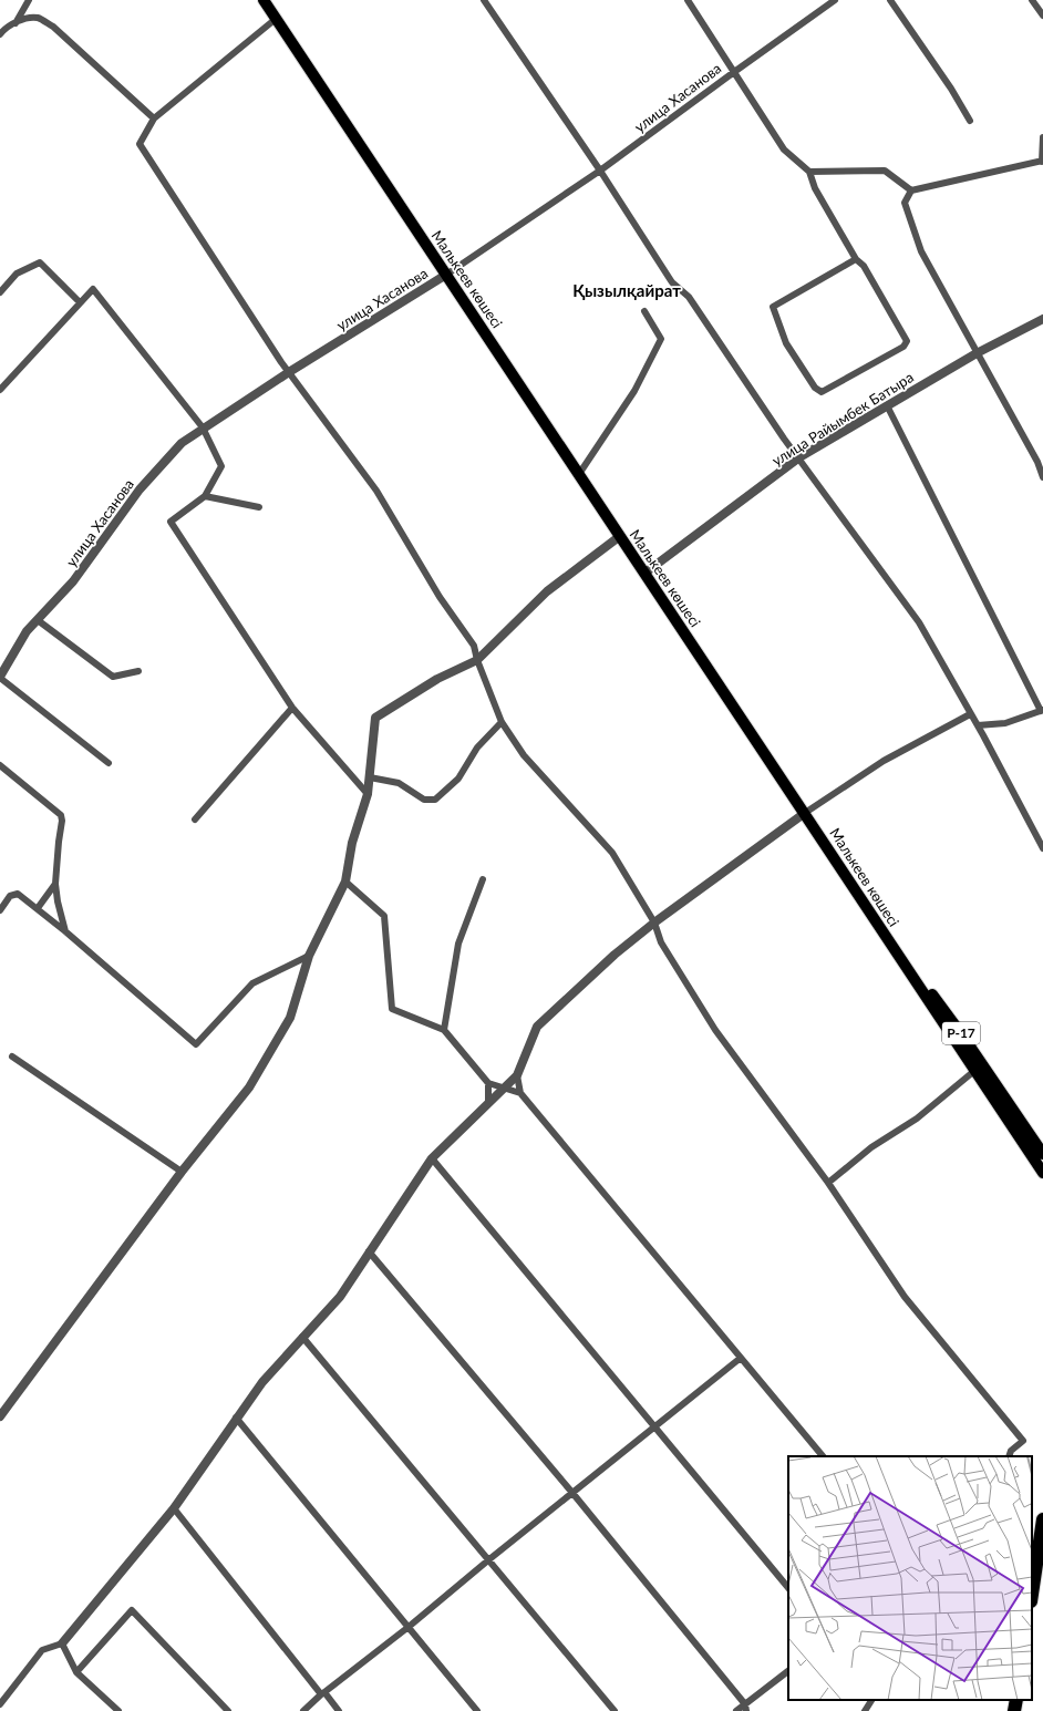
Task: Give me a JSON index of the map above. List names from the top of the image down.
{
  "streets": {
    "main road": ["Малькеев көшесі", "P-17"],
    "street": ["улица Хасанова", "улица Райымбек Батыра"]
  },
  "crossings": [
    ["улица Хасанова", "Малькеев көшесі"],
    ["Малькеев көшесі", "улица Райымбек Батыра"],
    ["Малькеев көшесі", "P-17"]
  ],
  "districts": ["Қызылқайрат"]
}
